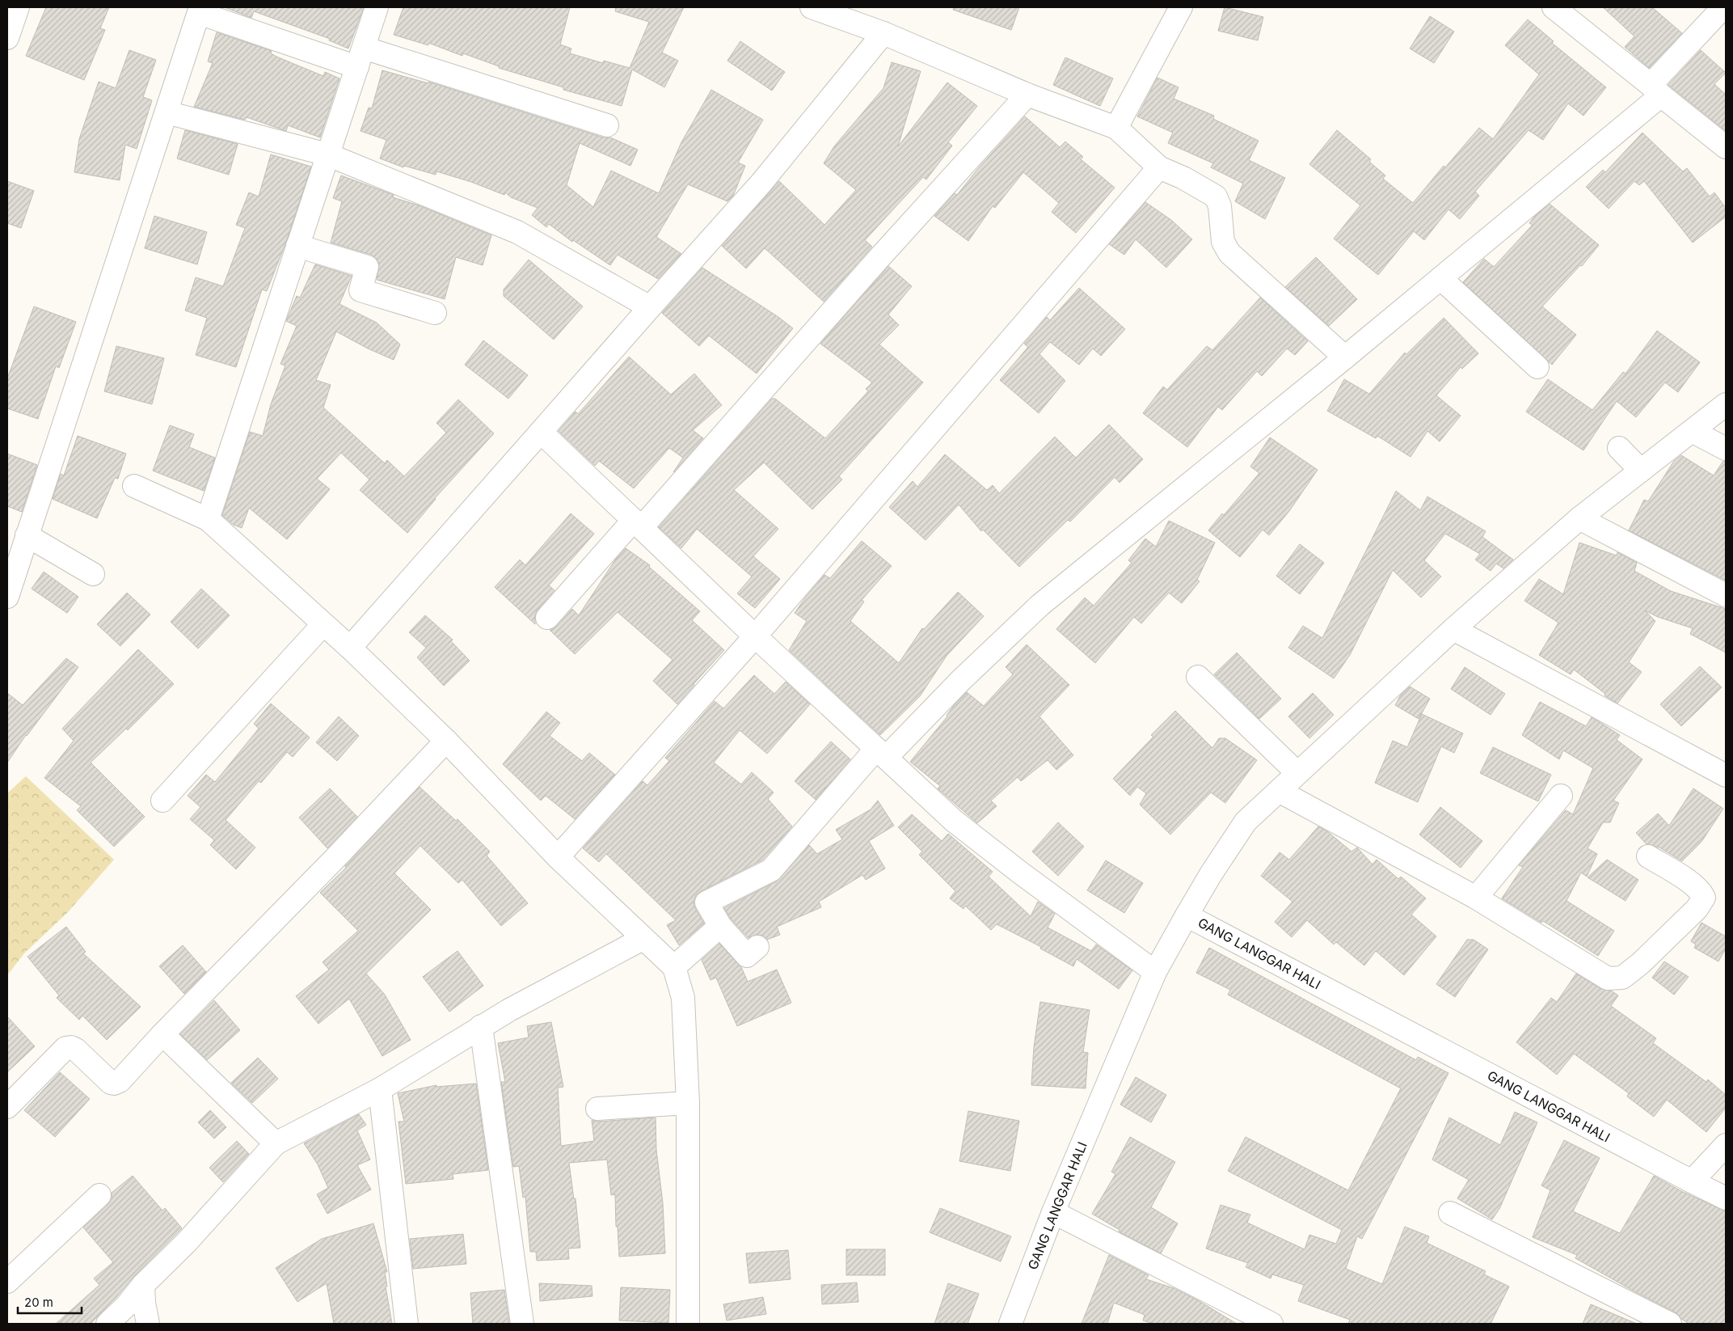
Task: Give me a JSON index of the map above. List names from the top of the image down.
{
  "streets": {
    "street": ["GANG LANGGAR HALI"]
  },
  "scale_bar": "20 m"
}
